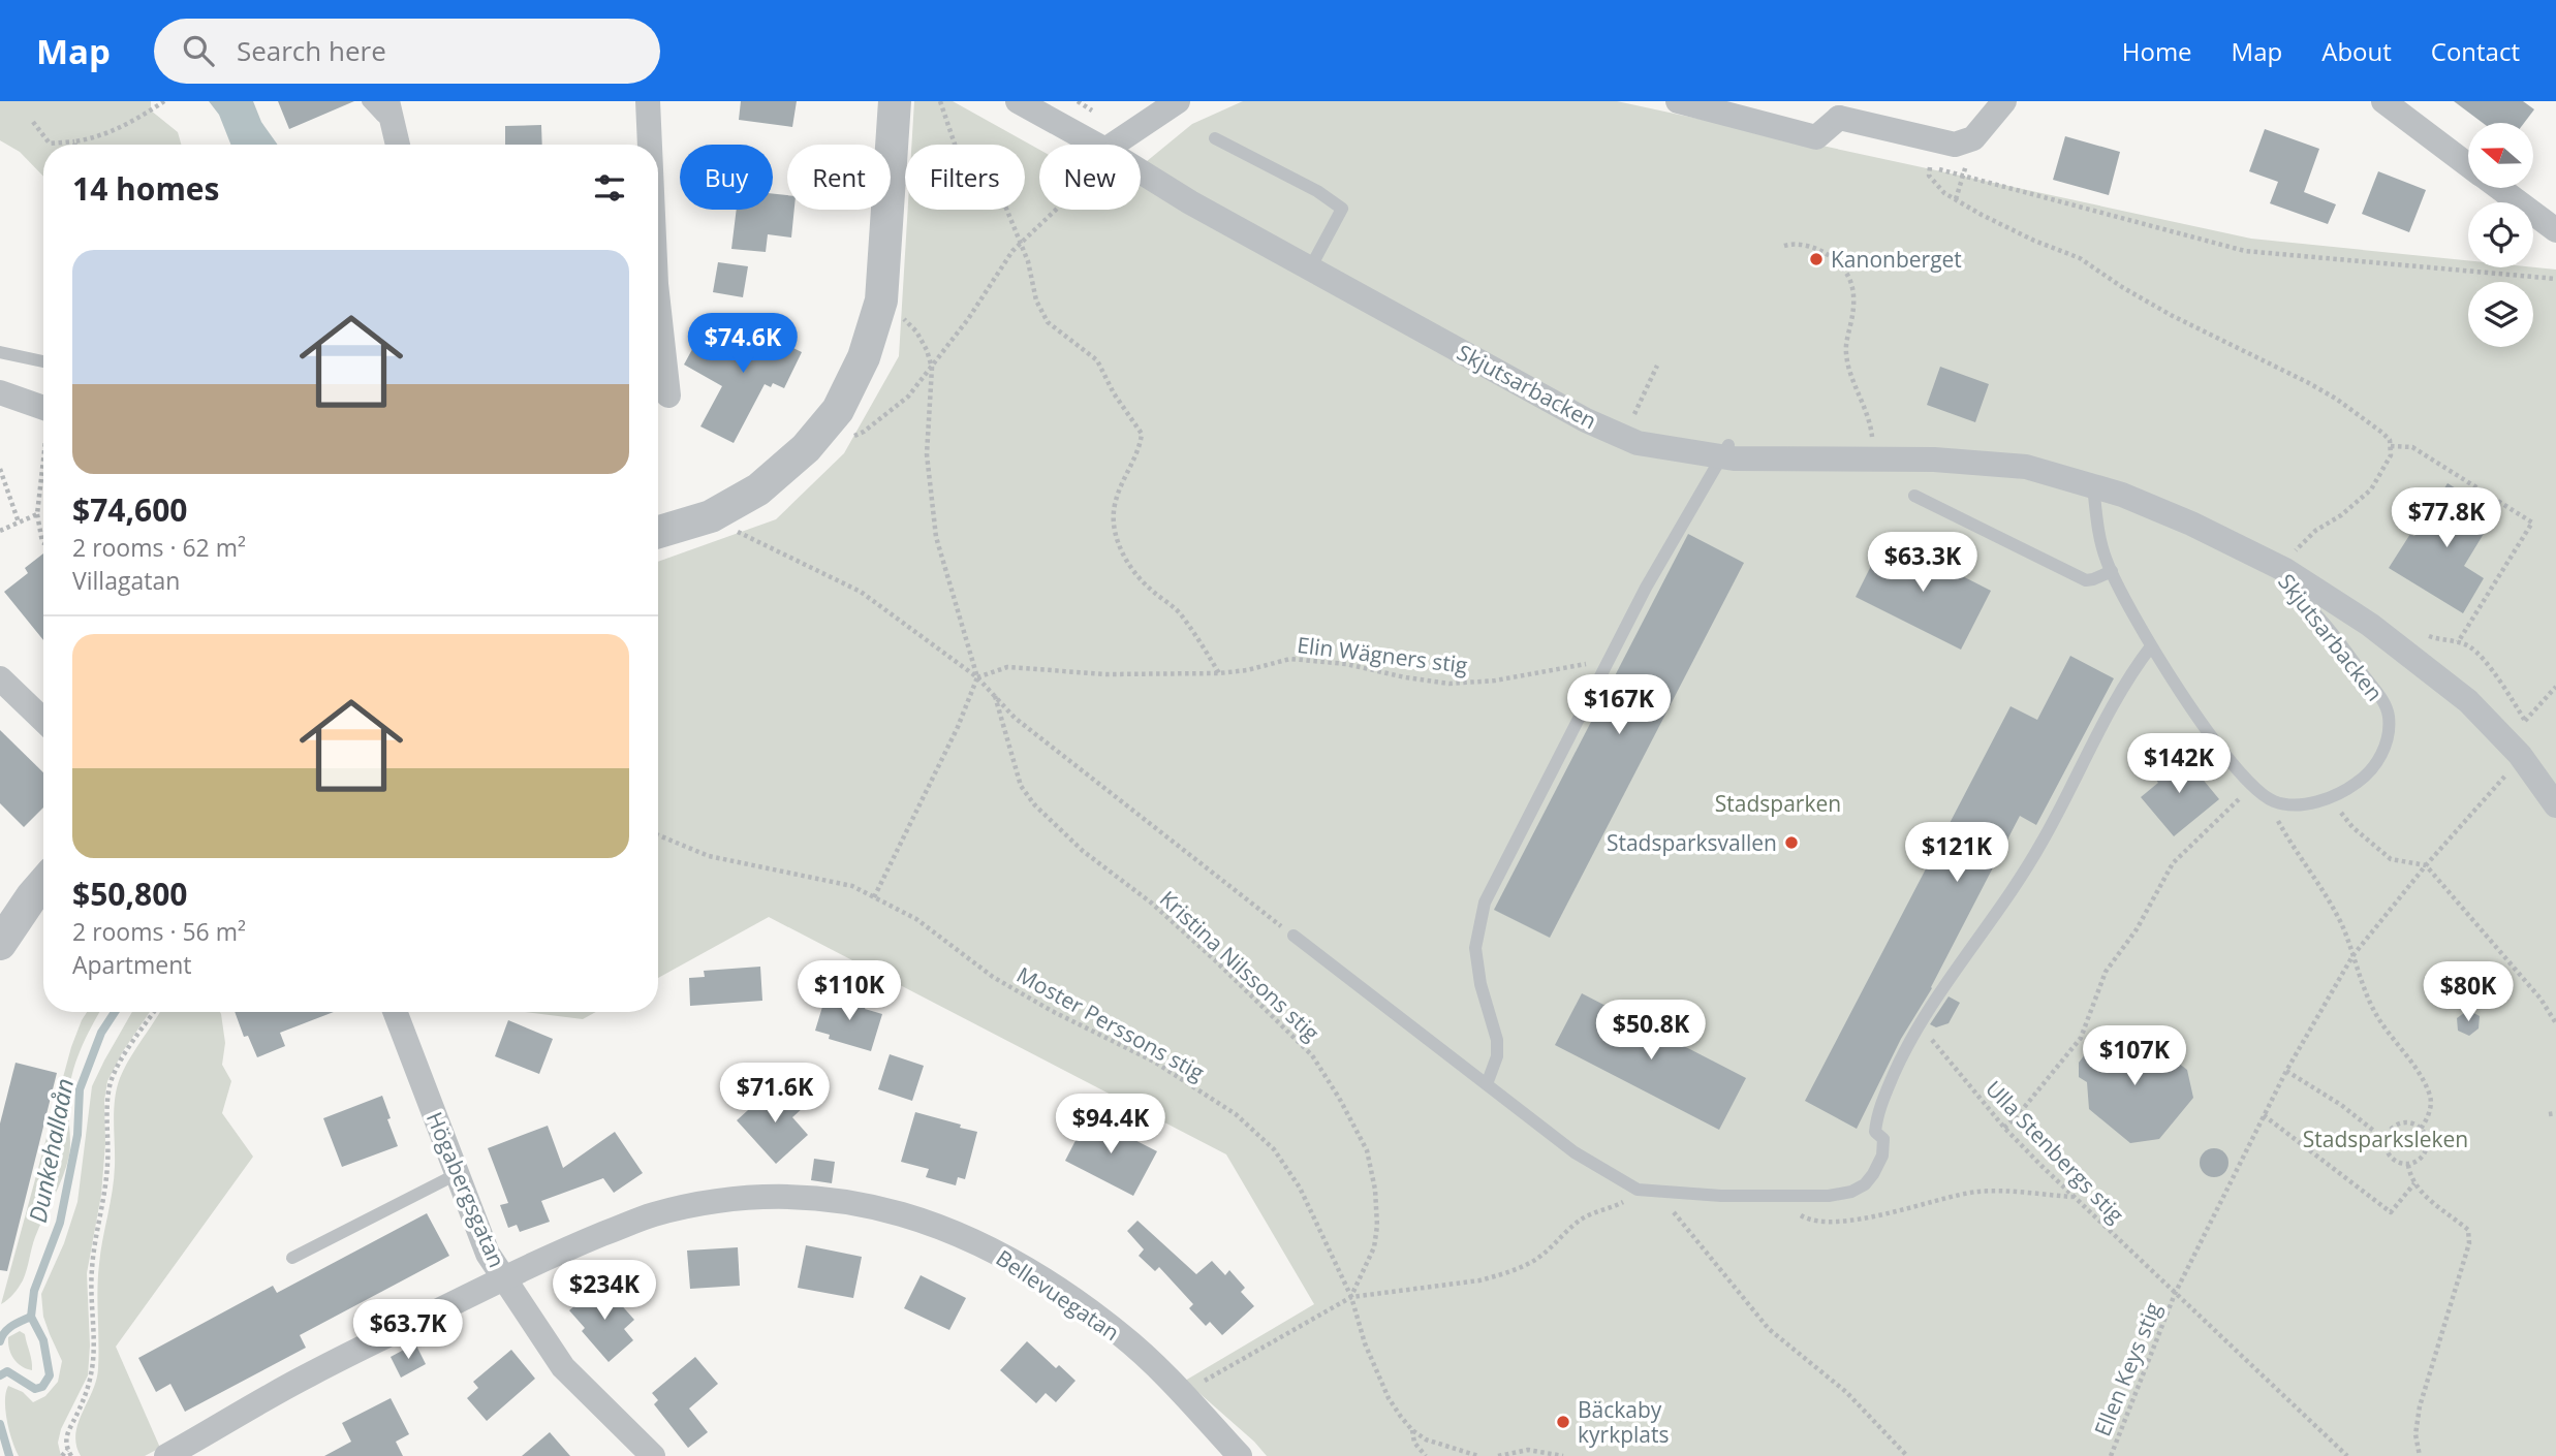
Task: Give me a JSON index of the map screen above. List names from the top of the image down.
{
  "streets": {
    "street": ["Skjutsarbacken", "Högabergsgatan", "Bellevuegatan"],
    "path": [
      "Elin Wägners stig",
      "Kristina Nilssons stig",
      "Moster Perssons stig",
      "Ulla Stenbergs stig",
      "Ellen Keys stig"
    ]
  },
  "crossings": [
    ["Kristina Nilssons stig", "Moster Perssons stig"],
    ["Ulla Stenbergs stig", "Ellen Keys stig"],
    ["Högabergsgatan", "Bellevuegatan"]
  ],
  "water": ["Dunkehallaån"],
  "parks": ["Stadsparken", "Stadsparksleken"],
  "places": ["Kanonberget", "Stadsparksvallen", "Bäckaby kyrkplats"],
  "north": "left",
  "page": {
    "header": "Map",
    "search": "Search here",
    "nav": [
      "Home",
      "Map",
      "About",
      "Contact"
    ],
    "chip": [
      "Buy",
      "Rent",
      "Filters",
      "New"
    ],
    "heading": "14 homes",
    "list": [
      {
        "name": "$74,600",
        "note": "2 rooms · 62 m² · Villagatan"
      },
      {
        "name": "$50,800",
        "note": "2 rooms · 56 m² · Apartment"
      }
    ],
    "price": [
      "$74.6K",
      "$77.8K",
      "$63.3K",
      "$167K",
      "$142K",
      "$121K",
      "$110K",
      "$80K",
      "$50.8K",
      "$107K",
      "$71.6K",
      "$94.4K",
      "$234K",
      "$63.7K"
    ]
  }
}
